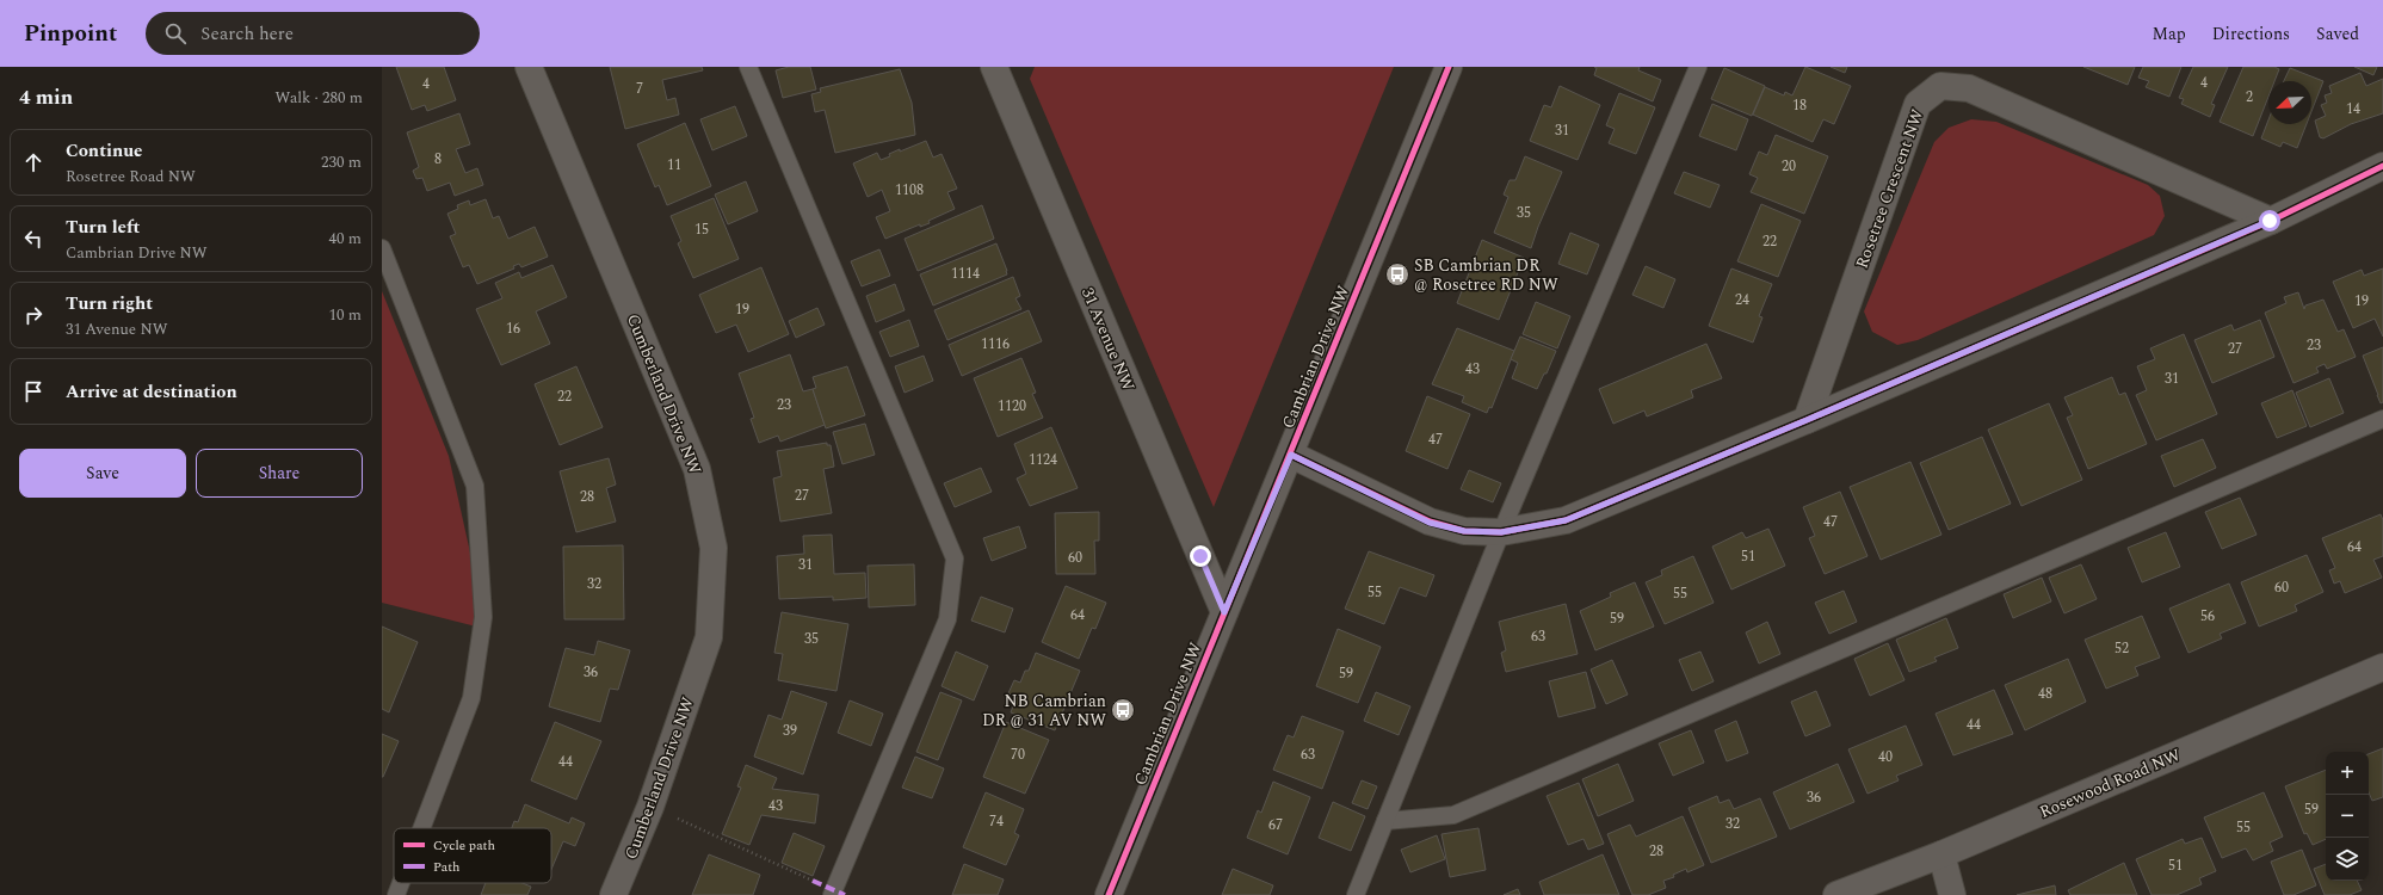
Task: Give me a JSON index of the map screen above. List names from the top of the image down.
{
  "streets": {
    "street": [
      "Rosetree Crescent NW",
      "31 Avenue NW",
      "Cambrian Drive NW",
      "Cumberland Drive NW",
      "Rosewood Road NW"
    ]
  },
  "crossings": [
    ["31 Avenue NW", "Cambrian Drive NW"]
  ],
  "places": {
    "bus stop": ["SB Cambrian DR @ Rosetree RD NW", "NB Cambrian DR @ 31 AV NW"]
  },
  "house_numbers": [
    "4",
    "4",
    "7",
    "2",
    "18",
    "14",
    "31",
    "8",
    "11",
    "20",
    "1108",
    "35",
    "15",
    "22",
    "1114",
    "24",
    "19",
    "19",
    "16",
    "1116",
    "23",
    "27",
    "43",
    "31",
    "22",
    "23",
    "1120",
    "47",
    "1124",
    "27",
    "28",
    "47",
    "64",
    "51",
    "60",
    "31",
    "32",
    "60",
    "55",
    "55",
    "64",
    "56",
    "59",
    "63",
    "35",
    "52",
    "36",
    "59",
    "48",
    "44",
    "39",
    "70",
    "63",
    "40",
    "44",
    "36",
    "43",
    "59",
    "74",
    "32",
    "67",
    "55",
    "28",
    "51"
  ],
  "legend": ["Cycle path", "Path"],
  "north": "bottom left",
  "page": {
    "header": "Pinpoint",
    "search": "Search here",
    "nav": ["Map", "Directions", "Saved"],
    "heading": ["4 min", "Walk · 280 m"],
    "list": [
      ["Continue", "Rosetree Road NW", "230 m"],
      ["Turn left", "Cambrian Drive NW", "40 m"],
      ["Turn right", "31 Avenue NW", "10 m"],
      "Arrive at destination"
    ],
    "buttons": ["Save", "Share"],
    "map_buttons": ["+", "−"]
  }
}
